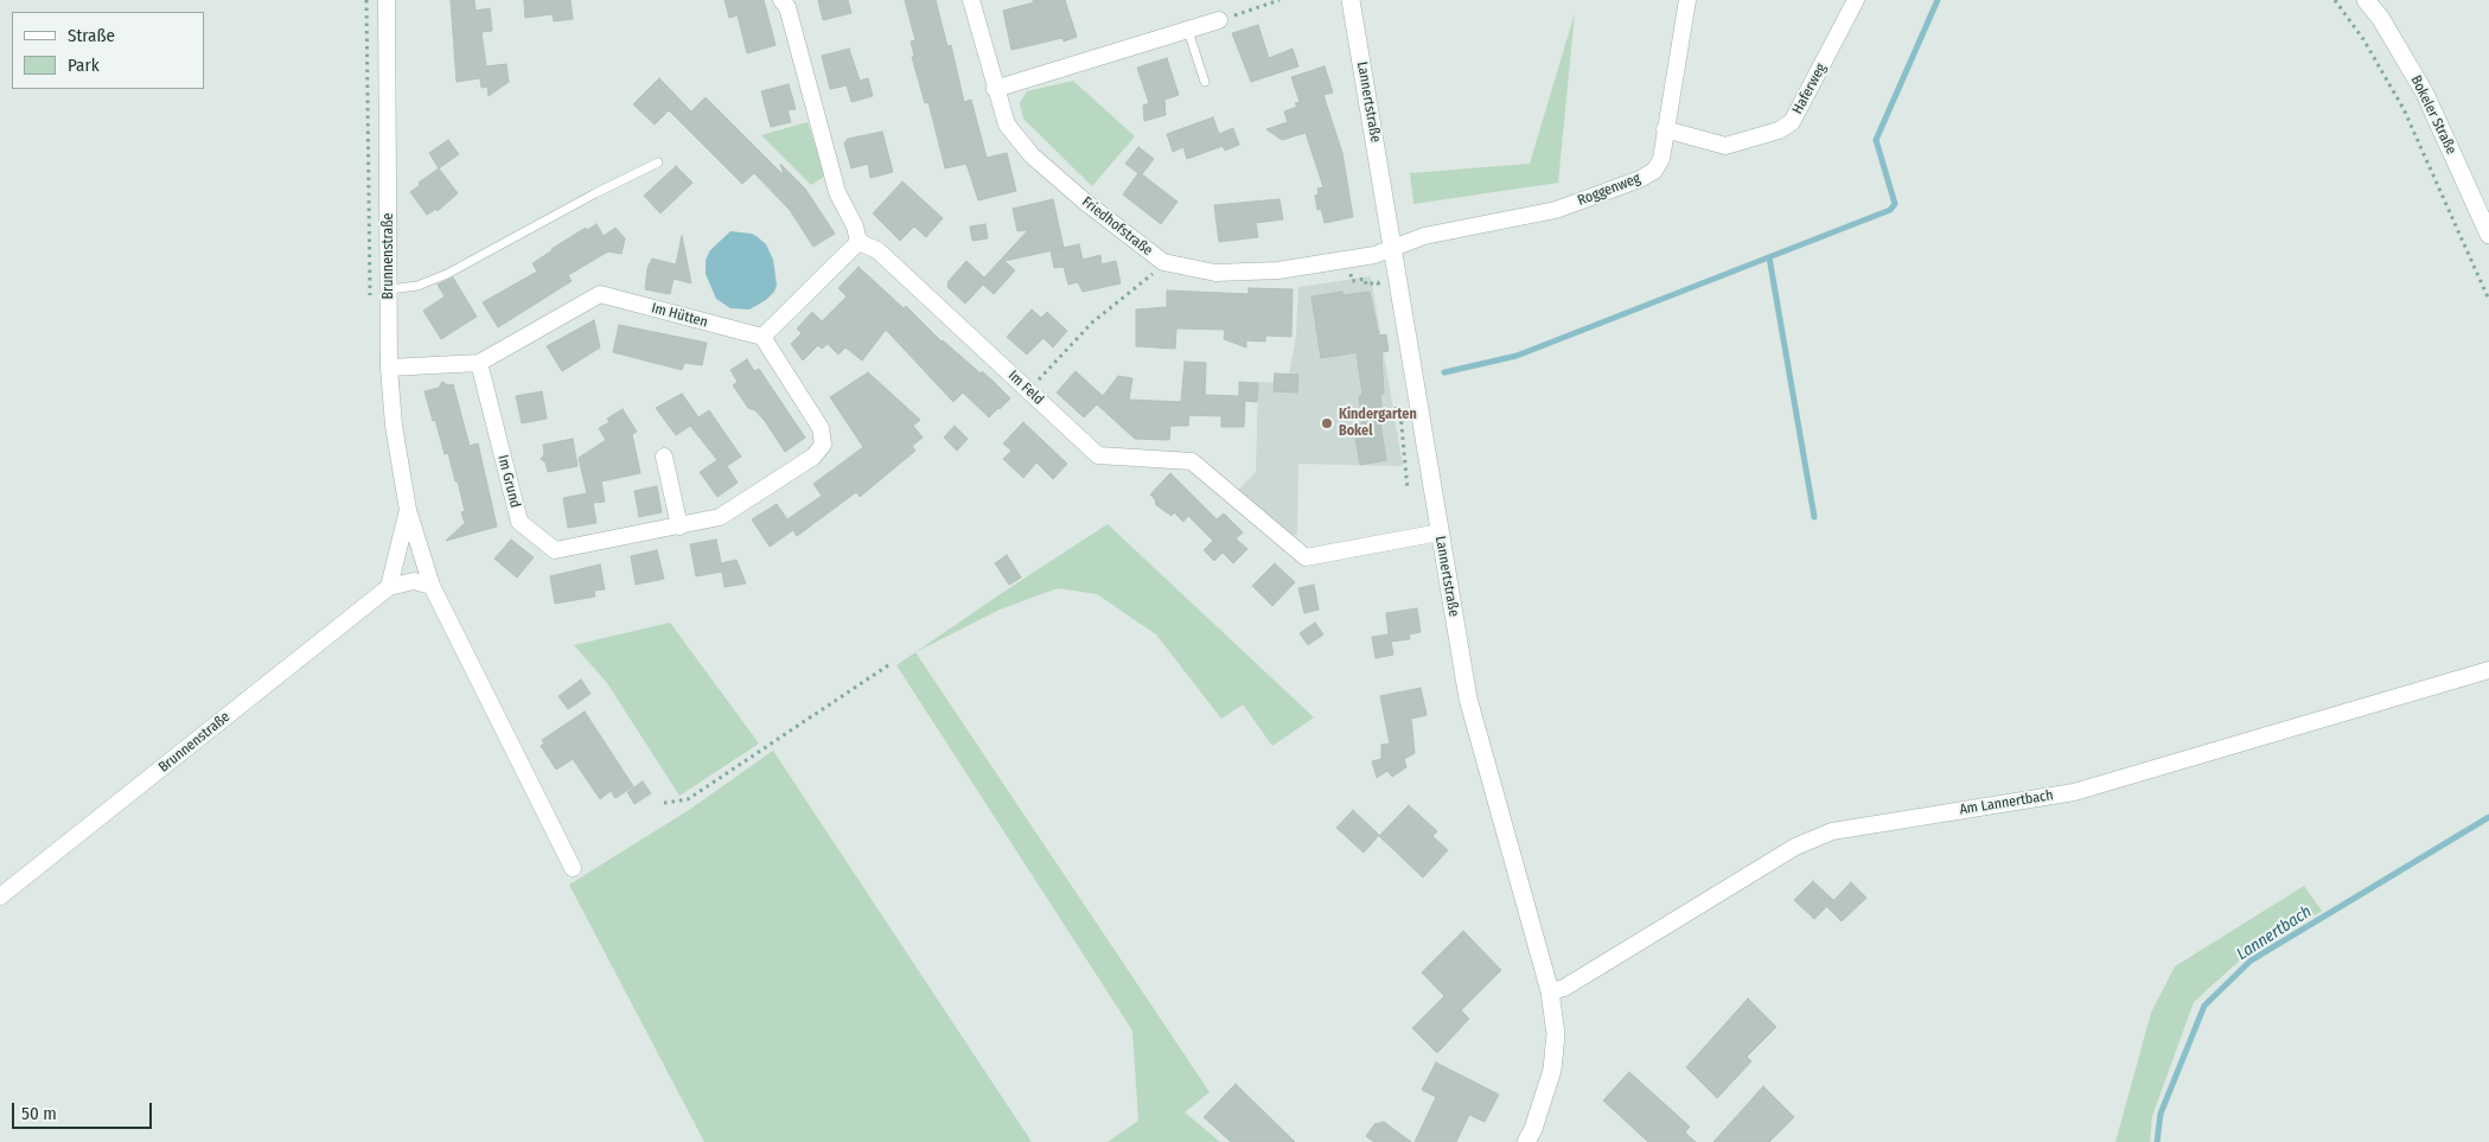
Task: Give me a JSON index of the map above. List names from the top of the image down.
{
  "streets": {
    "street": [
      "Haferweg",
      "Lannertstraße",
      "Bokeler Straße",
      "Roggenweg",
      "Friedhofstraße",
      "Brunnenstraße",
      "Im Hütten",
      "Im Feld",
      "Im Grund",
      "Am Lannertbach"
    ]
  },
  "crossings": [
    ["Haferweg", "Roggenweg"],
    ["Lannertstraße", "Roggenweg"],
    ["Lannertstraße", "Friedhofstraße"],
    ["Lannertstraße", "Im Feld"],
    ["Lannertstraße", "Am Lannertbach"],
    ["Roggenweg", "Friedhofstraße"],
    ["Im Hütten", "Im Grund"]
  ],
  "water": ["Lannertbach"],
  "places": ["Kindergarten Bokel"],
  "legend": ["Straße", "Park"],
  "scale_bar": "50 m"
}
